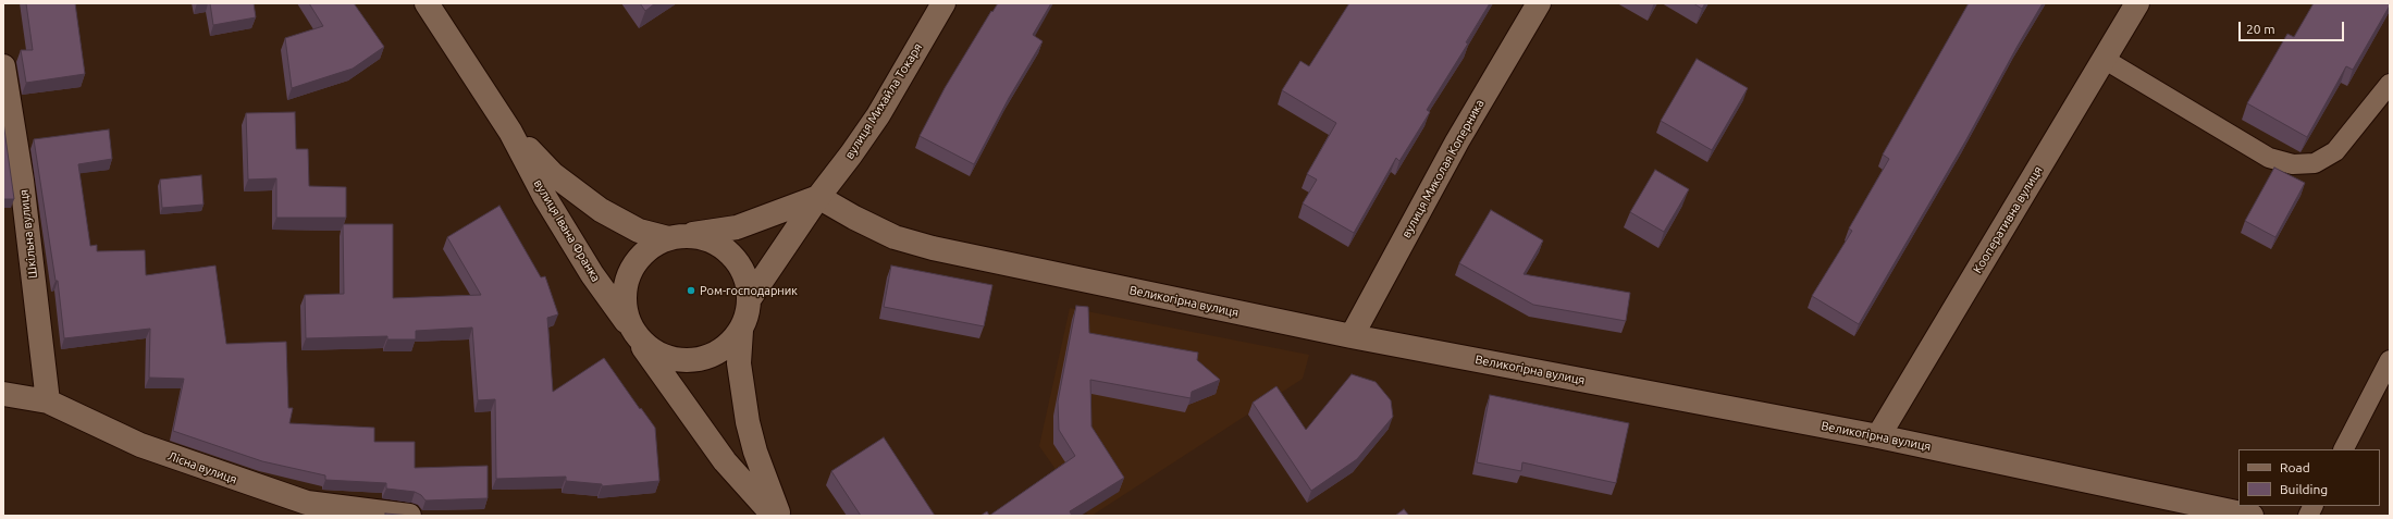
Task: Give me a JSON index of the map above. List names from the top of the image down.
{
  "streets": {
    "street": [
      "вулиця Михайла Токаря",
      "вулиця Миколая Коперника",
      "Кооперативна вулиця",
      "вулиця Івана Франка",
      "Шкільна вулиця",
      "Великогірна вулиця",
      "Лісна вулиця"
    ]
  },
  "crossings": [
    ["вулиця Михайла Токаря", "вулиця Івана Франка"],
    ["вулиця Михайла Токаря", "Великогірна вулиця"],
    ["вулиця Миколая Коперника", "Великогірна вулиця"],
    ["Кооперативна вулиця", "Великогірна вулиця"],
    ["Шкільна вулиця", "Лісна вулиця"]
  ],
  "places": ["Ром-господарник"],
  "legend": ["Road", "Building"],
  "scale_bar": "20 m"
}
